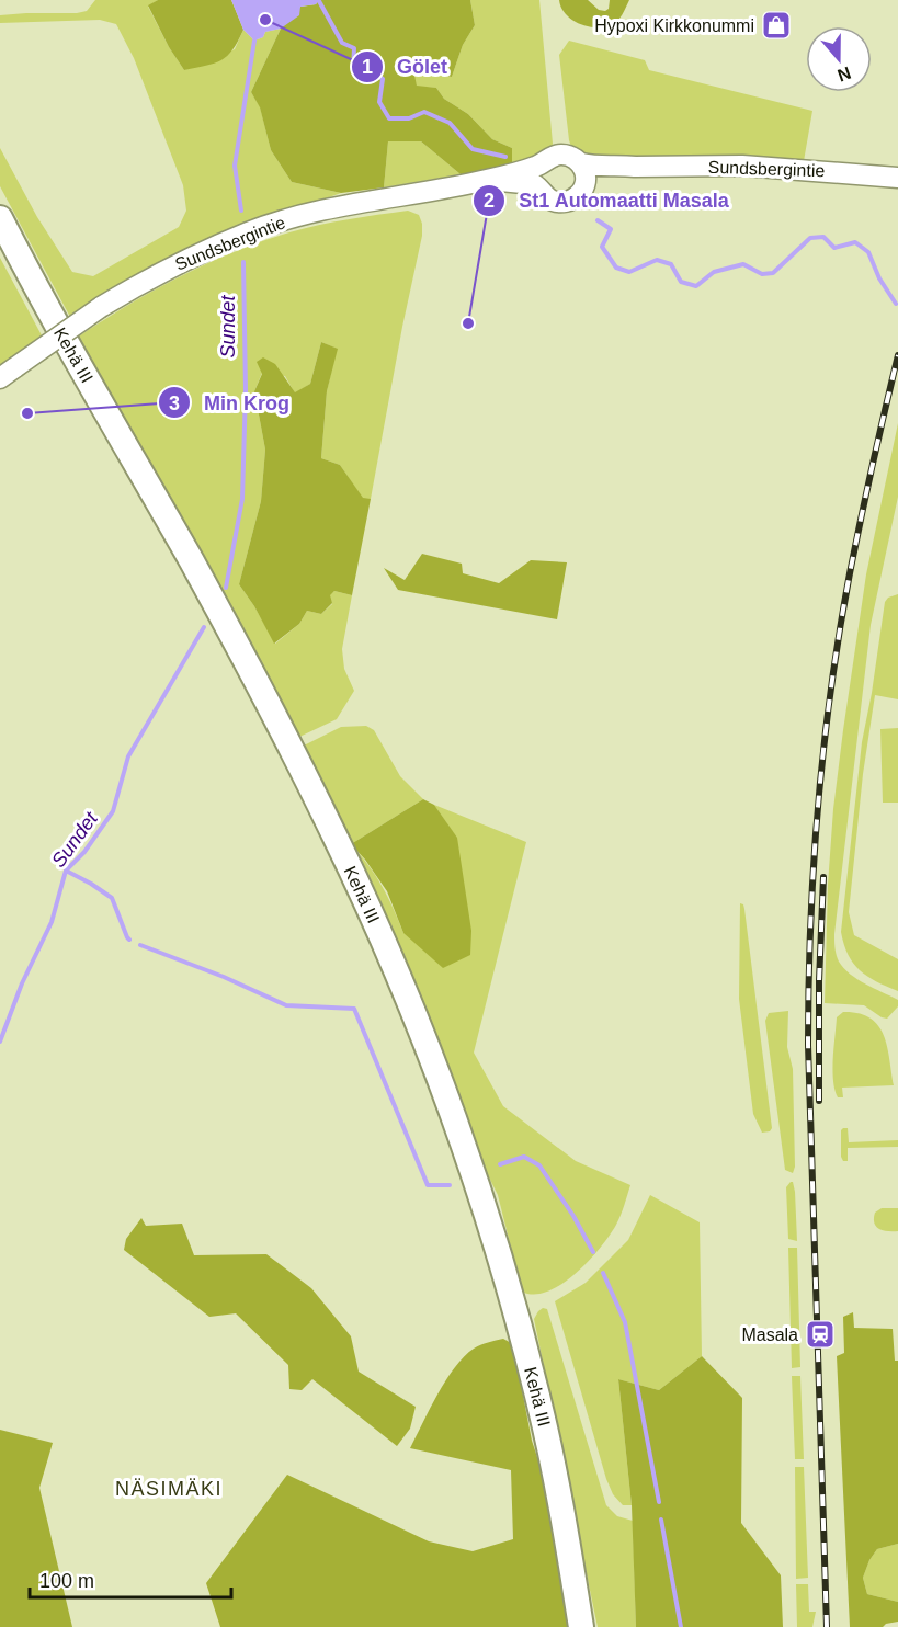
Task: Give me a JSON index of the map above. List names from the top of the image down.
{
  "streets": {
    "highway": ["Kehä III"],
    "main road": ["Sundsbergintie"]
  },
  "districts": ["NÄSIMÄKI"],
  "water": ["Sundet"],
  "places": {
    "other": ["Gölet", "St1 Automaatti Masala", "Min Krog"],
    "shop": ["Hypoxi Kirkkonummi"],
    "station": ["Masala"]
  },
  "scale_bar": "100 m",
  "north": "bottom"
}
